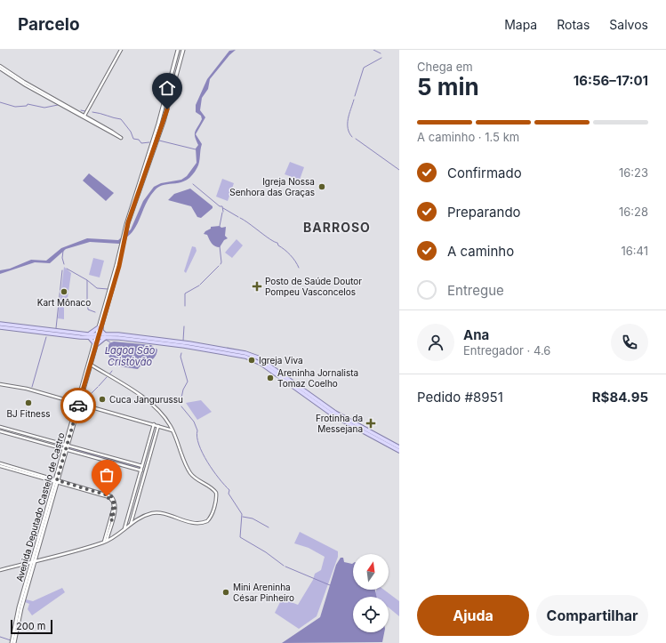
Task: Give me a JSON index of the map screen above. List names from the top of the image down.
{
  "streets": {
    "main road": ["Avenida Deputado Castelo de Castro"]
  },
  "districts": ["BARROSO"],
  "water": ["Lagoa São Cristóvão"],
  "places": {
    "other": [
      "Igreja Nossa Senhora das Graças",
      "Kart Mônaco",
      "Igreja Viva",
      "Areninha Jornalista Tomaz Coelho",
      "Cuca Jangurussu",
      "BJ Fitness",
      "Mini Areninha César Pinheiro"
    ],
    "health": ["Posto de Saúde Doutor Pompeu Vasconcelos", "Frotinha da Messejana"]
  },
  "scale_bar": "200 m",
  "north": "top",
  "page": {
    "header": "Parcelo",
    "nav": ["Mapa", "Rotas", "Salvos"],
    "heading": ["5 min", "Chega em", "16:56–17:01"],
    "panel": [
      "Ana",
      "Entregador · 4.6",
      "Pedido #8951",
      "R$84.95"
    ],
    "bar": "A caminho · 1.5 km",
    "list": [
      ["Confirmado", "16:23"],
      ["Preparando", "16:28"],
      ["A caminho", "16:41"],
      "Entregue"
    ],
    "buttons": ["Ajuda", "Compartilhar"],
    "scale": "200 m"
  }
}
